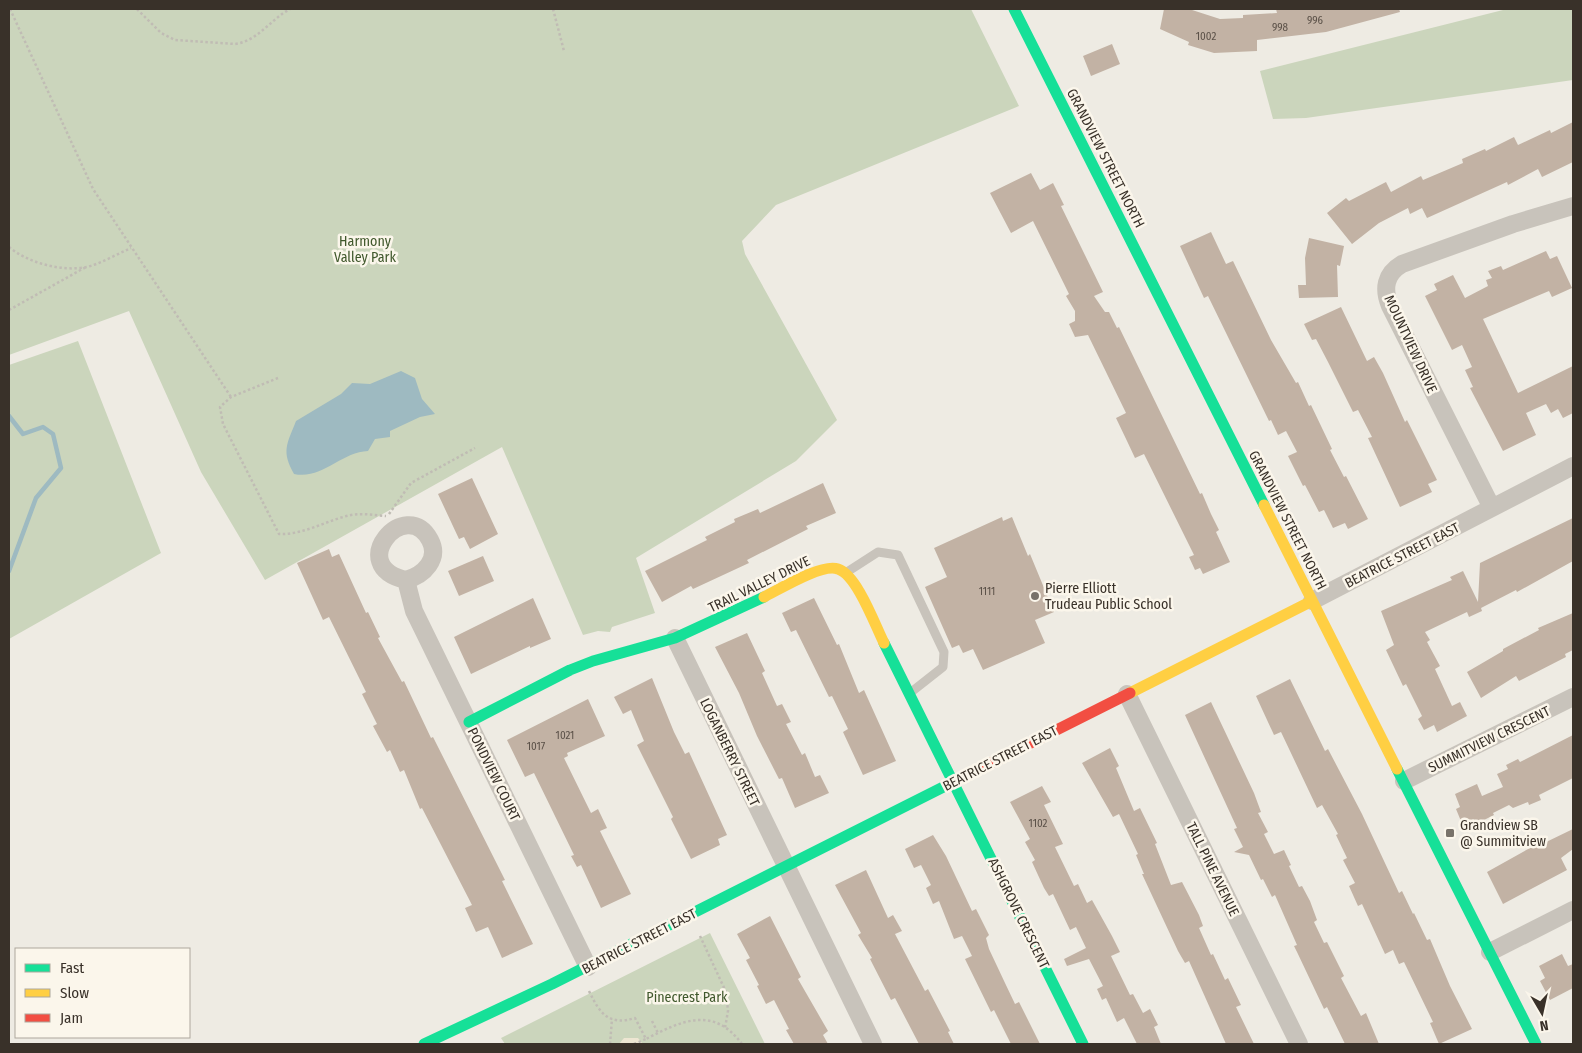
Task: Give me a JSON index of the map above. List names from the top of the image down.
{
  "streets": {
    "street": [
      "GRANDVIEW STREET NORTH",
      "MOUNTVIEW DRIVE",
      "BEATRICE STREET EAST",
      "TRAIL VALLEY DRIVE",
      "SUMMITVIEW CRESCENT",
      "LOGANBERRY STREET",
      "PONDVIEW COURT",
      "TALL PINE AVENUE",
      "ASHGROVE CRESCENT"
    ]
  },
  "crossings": [
    ["GRANDVIEW STREET NORTH", "BEATRICE STREET EAST"],
    ["GRANDVIEW STREET NORTH", "SUMMITVIEW CRESCENT"],
    ["MOUNTVIEW DRIVE", "BEATRICE STREET EAST"],
    ["BEATRICE STREET EAST", "LOGANBERRY STREET"],
    ["BEATRICE STREET EAST", "PONDVIEW COURT"],
    ["BEATRICE STREET EAST", "TALL PINE AVENUE"],
    ["BEATRICE STREET EAST", "ASHGROVE CRESCENT"],
    ["TRAIL VALLEY DRIVE", "LOGANBERRY STREET"],
    ["TRAIL VALLEY DRIVE", "PONDVIEW COURT"]
  ],
  "parks": ["Harmony Valley Park", "Pinecrest Park"],
  "places": {
    "other": ["Pierre Elliott Trudeau Public School"],
    "transit": ["Grandview SB @ Summitview"]
  },
  "house_numbers": [
    "996",
    "998",
    "1002",
    "1111",
    "1021",
    "1017",
    "1102"
  ],
  "legend": ["Fast", "Slow", "Jam"],
  "north": "bottom"
}
